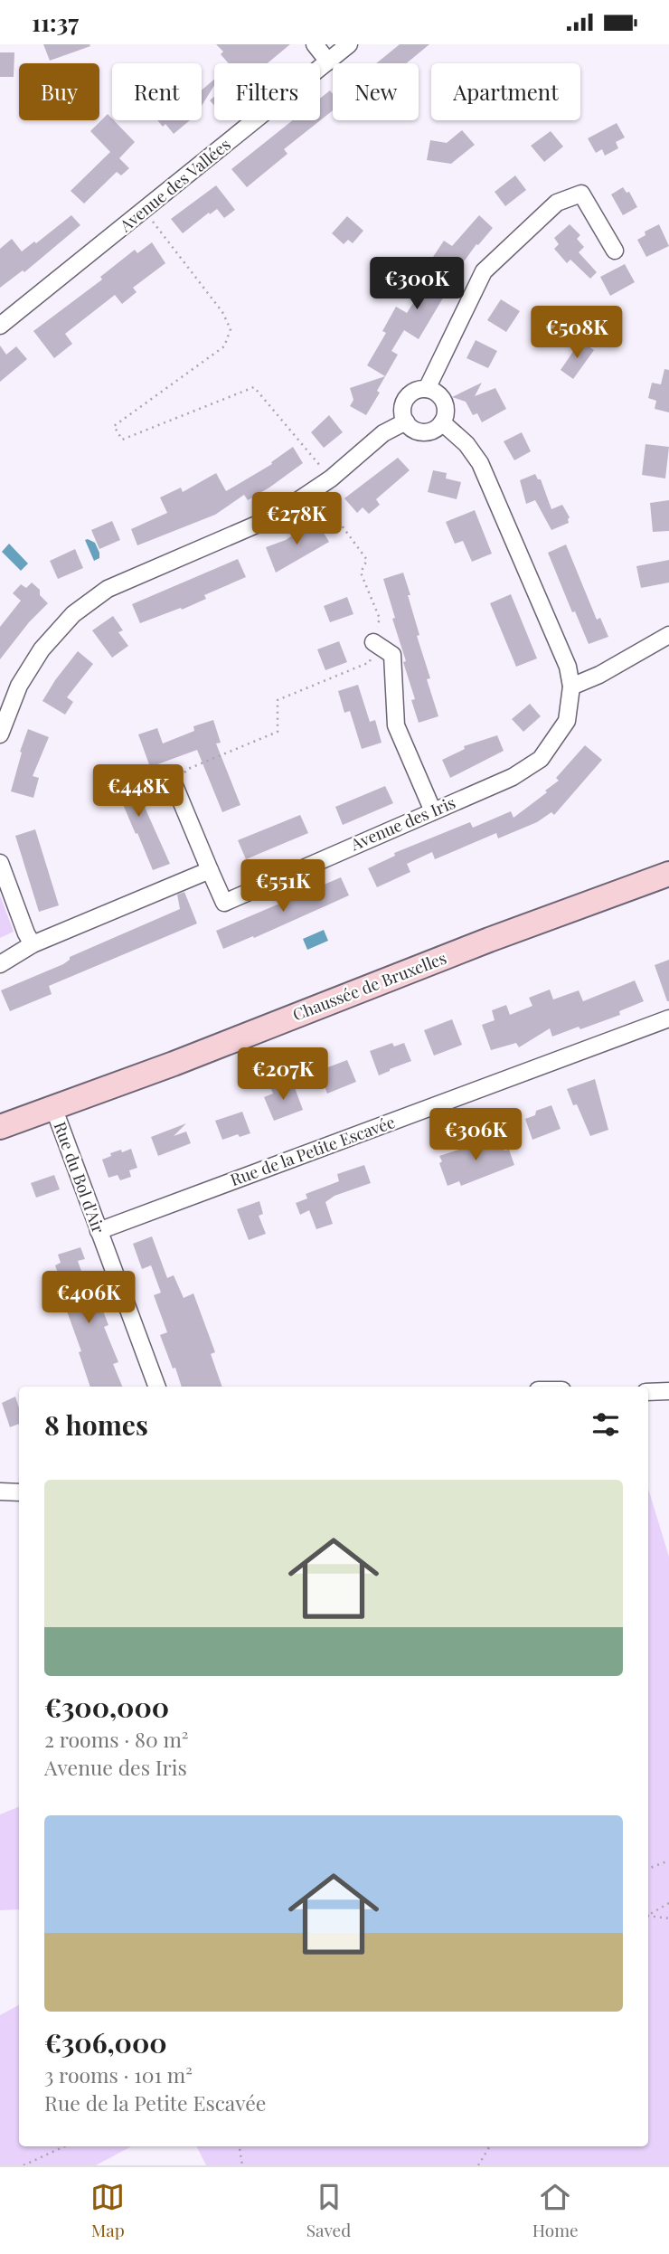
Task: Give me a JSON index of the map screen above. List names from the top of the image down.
{
  "streets": {
    "main road": ["Chaussée de Bruxelles"],
    "street": [
      "Avenue des Vallées",
      "Avenue des Iris",
      "Rue de la Petite Escavée",
      "Rue du Bol d'Air"
    ]
  },
  "crossings": [
    ["Chaussée de Bruxelles", "Rue du Bol d'Air"],
    ["Rue de la Petite Escavée", "Rue du Bol d'Air"]
  ],
  "page": {
    "status": "11:37",
    "chip": [
      "Buy",
      "Rent",
      "Filters",
      "New",
      "Apartment"
    ],
    "price": [
      "€300K",
      "€508K",
      "€278K",
      "€448K",
      "€551K",
      "€207K",
      "€306K",
      "€406K"
    ],
    "heading": "8 homes",
    "list": [
      {
        "name": "€300,000",
        "note": "2 rooms · 80 m² · Avenue des Iris"
      },
      {
        "name": "€306,000",
        "note": "3 rooms · 101 m² · Rue de la Petite Escavée"
      }
    ],
    "tabs": ["Map", "Saved", "Home"]
  }
}
